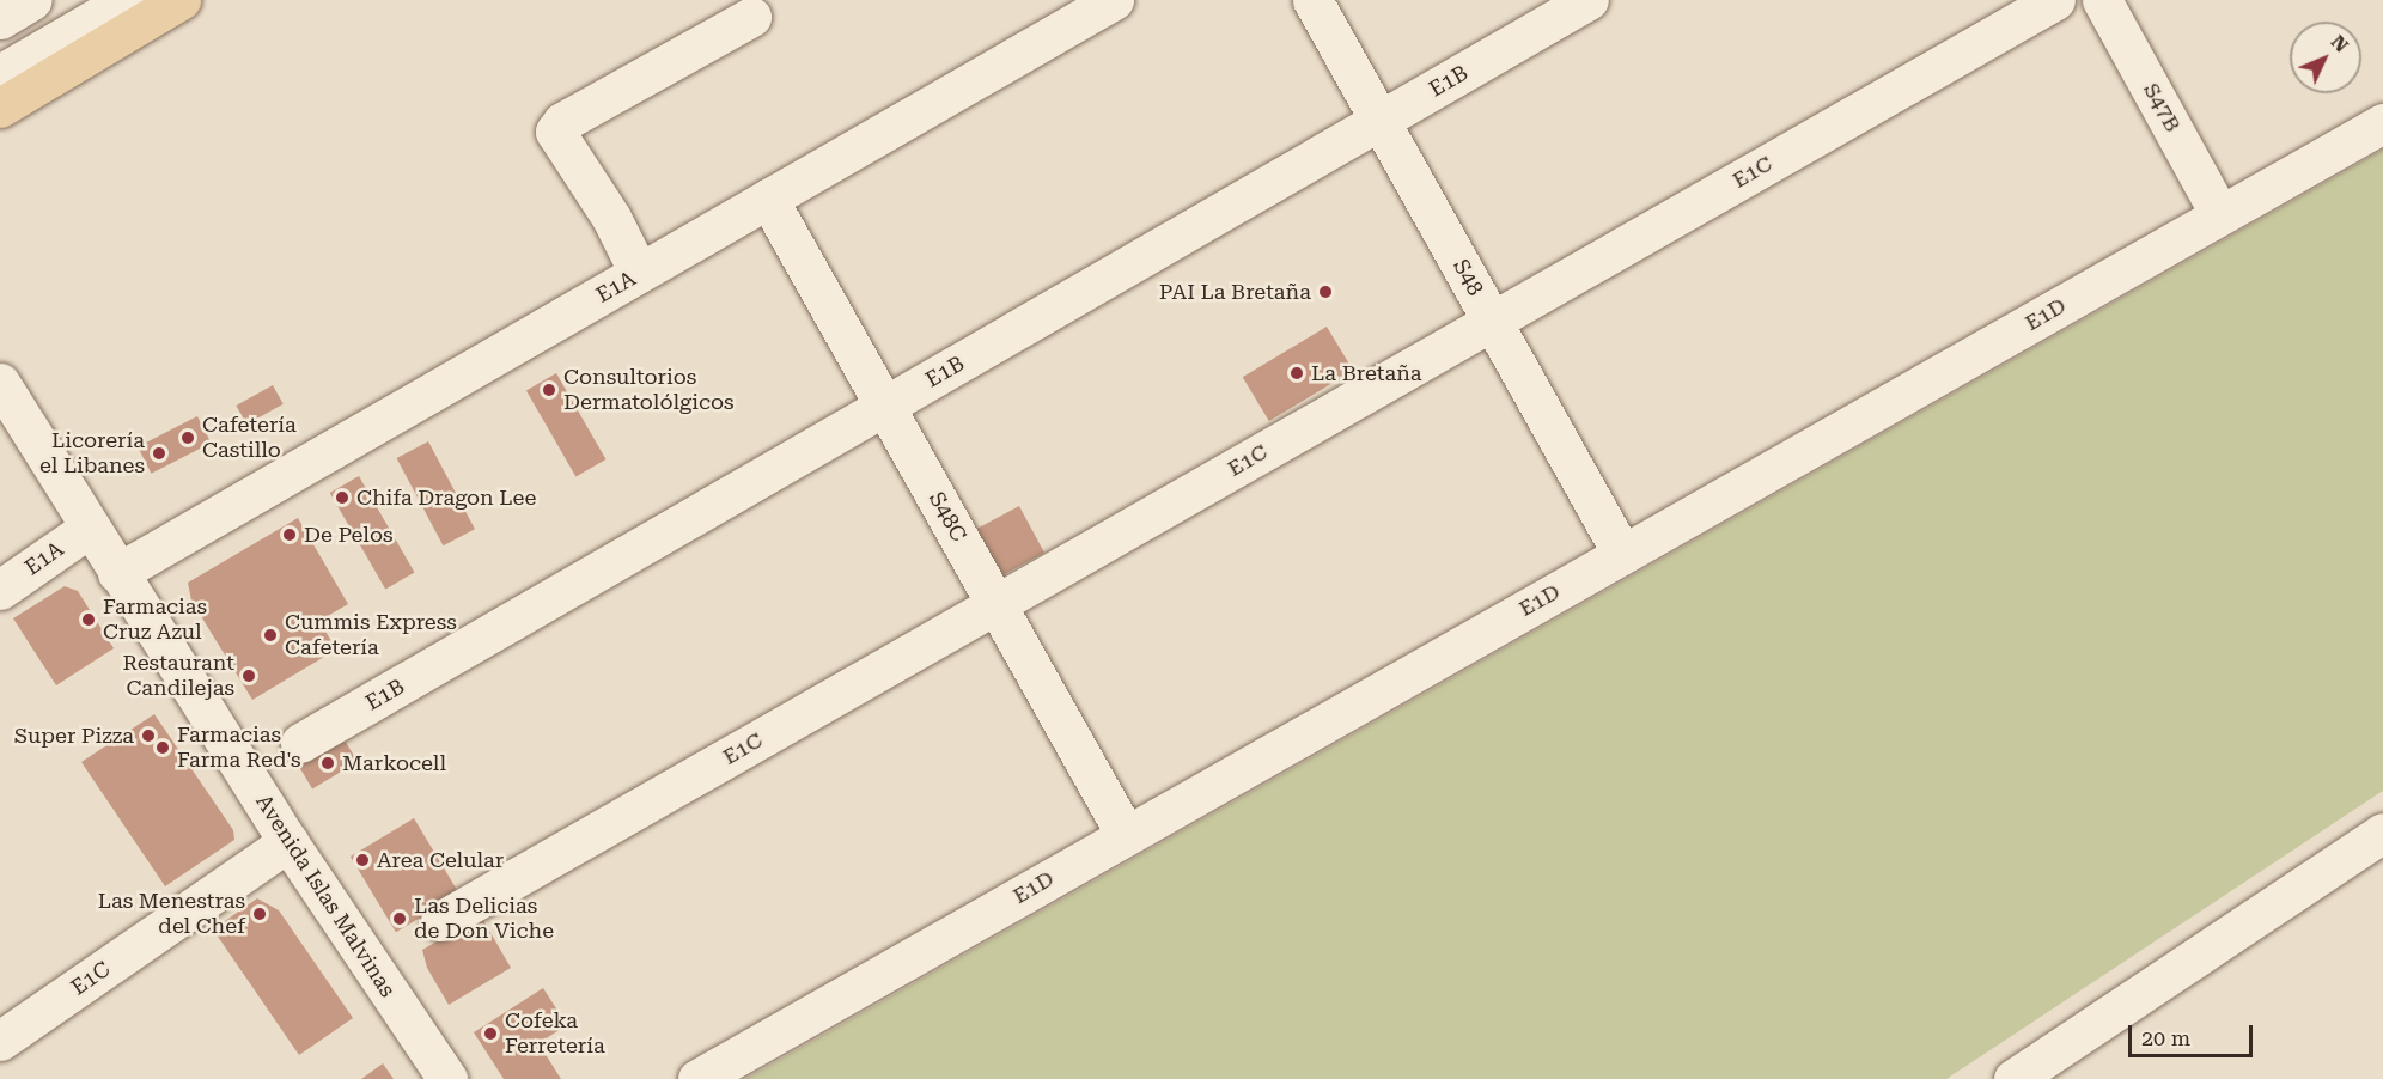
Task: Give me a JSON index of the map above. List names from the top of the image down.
{
  "streets": {
    "street": [
      "E1B",
      "S47B",
      "E1C",
      "S48",
      "E1A",
      "E1D",
      "S48C",
      "Avenida Islas Malvinas"
    ]
  },
  "crossings": [
    ["E1B", "S48"],
    ["E1B", "S48C"],
    ["S47B", "E1D"],
    ["E1C", "S48"],
    ["E1C", "S48C"],
    ["E1C", "Avenida Islas Malvinas"],
    ["S48", "E1D"],
    ["E1A", "S48C"],
    ["E1A", "Avenida Islas Malvinas"],
    ["E1D", "S48C"]
  ],
  "places": [
    "PAI La Bretaña",
    "La Bretaña",
    "Consultorios Dermatolólgicos",
    "Cafetería Castillo",
    "Licorería el Libanes",
    "Chifa Dragon Lee",
    "De Pelos",
    "Farmacias Cruz Azul",
    "Cummis Express Cafetería",
    "Restaurant Candilejas",
    "Super Pizza",
    "Farmacias Farma Red's",
    "Markocell",
    "Area Celular",
    "Las Menestras del Chef",
    "Las Delicias de Don Viche",
    "Cofeka Ferretería"
  ],
  "scale_bar": "20 m",
  "north": "top right"
}
